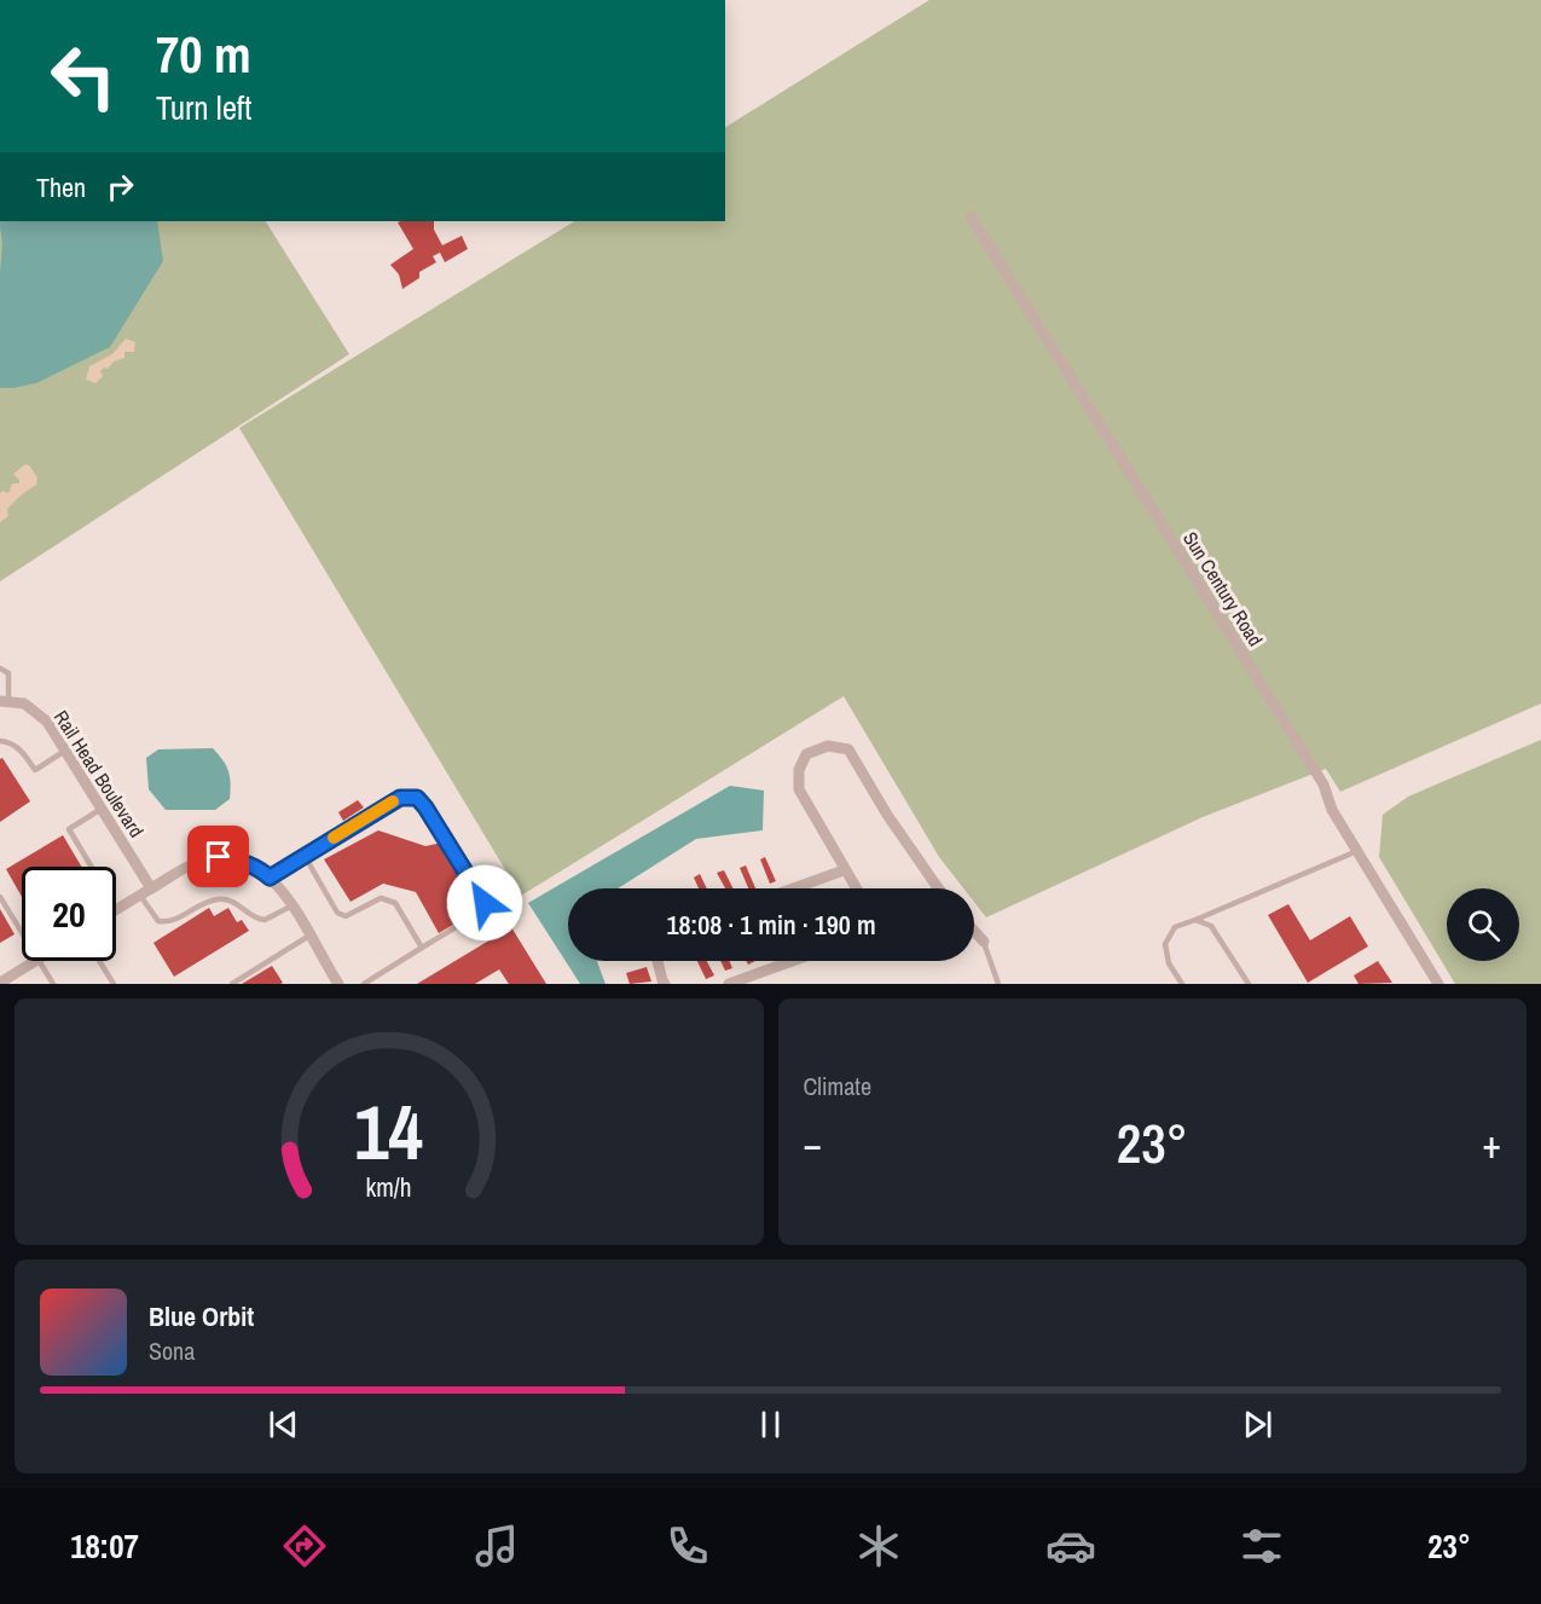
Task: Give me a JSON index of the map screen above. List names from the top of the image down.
{
  "streets": {
    "street": ["Sun Century Road", "Rail Head Boulevard"]
  },
  "page": {
    "turn": ["70 m", "Turn left"],
    "then": "Then",
    "limit": "20",
    "trip": "18:08 · 1 min · 190 m",
    "tile": "Climate",
    "heat": ["−", "23°", "+"],
    "song": ["Blue Orbit", "Sona"],
    "tabs": ["18:07", "23°"],
    "gauge": ["14", "km/h"]
  }
}
